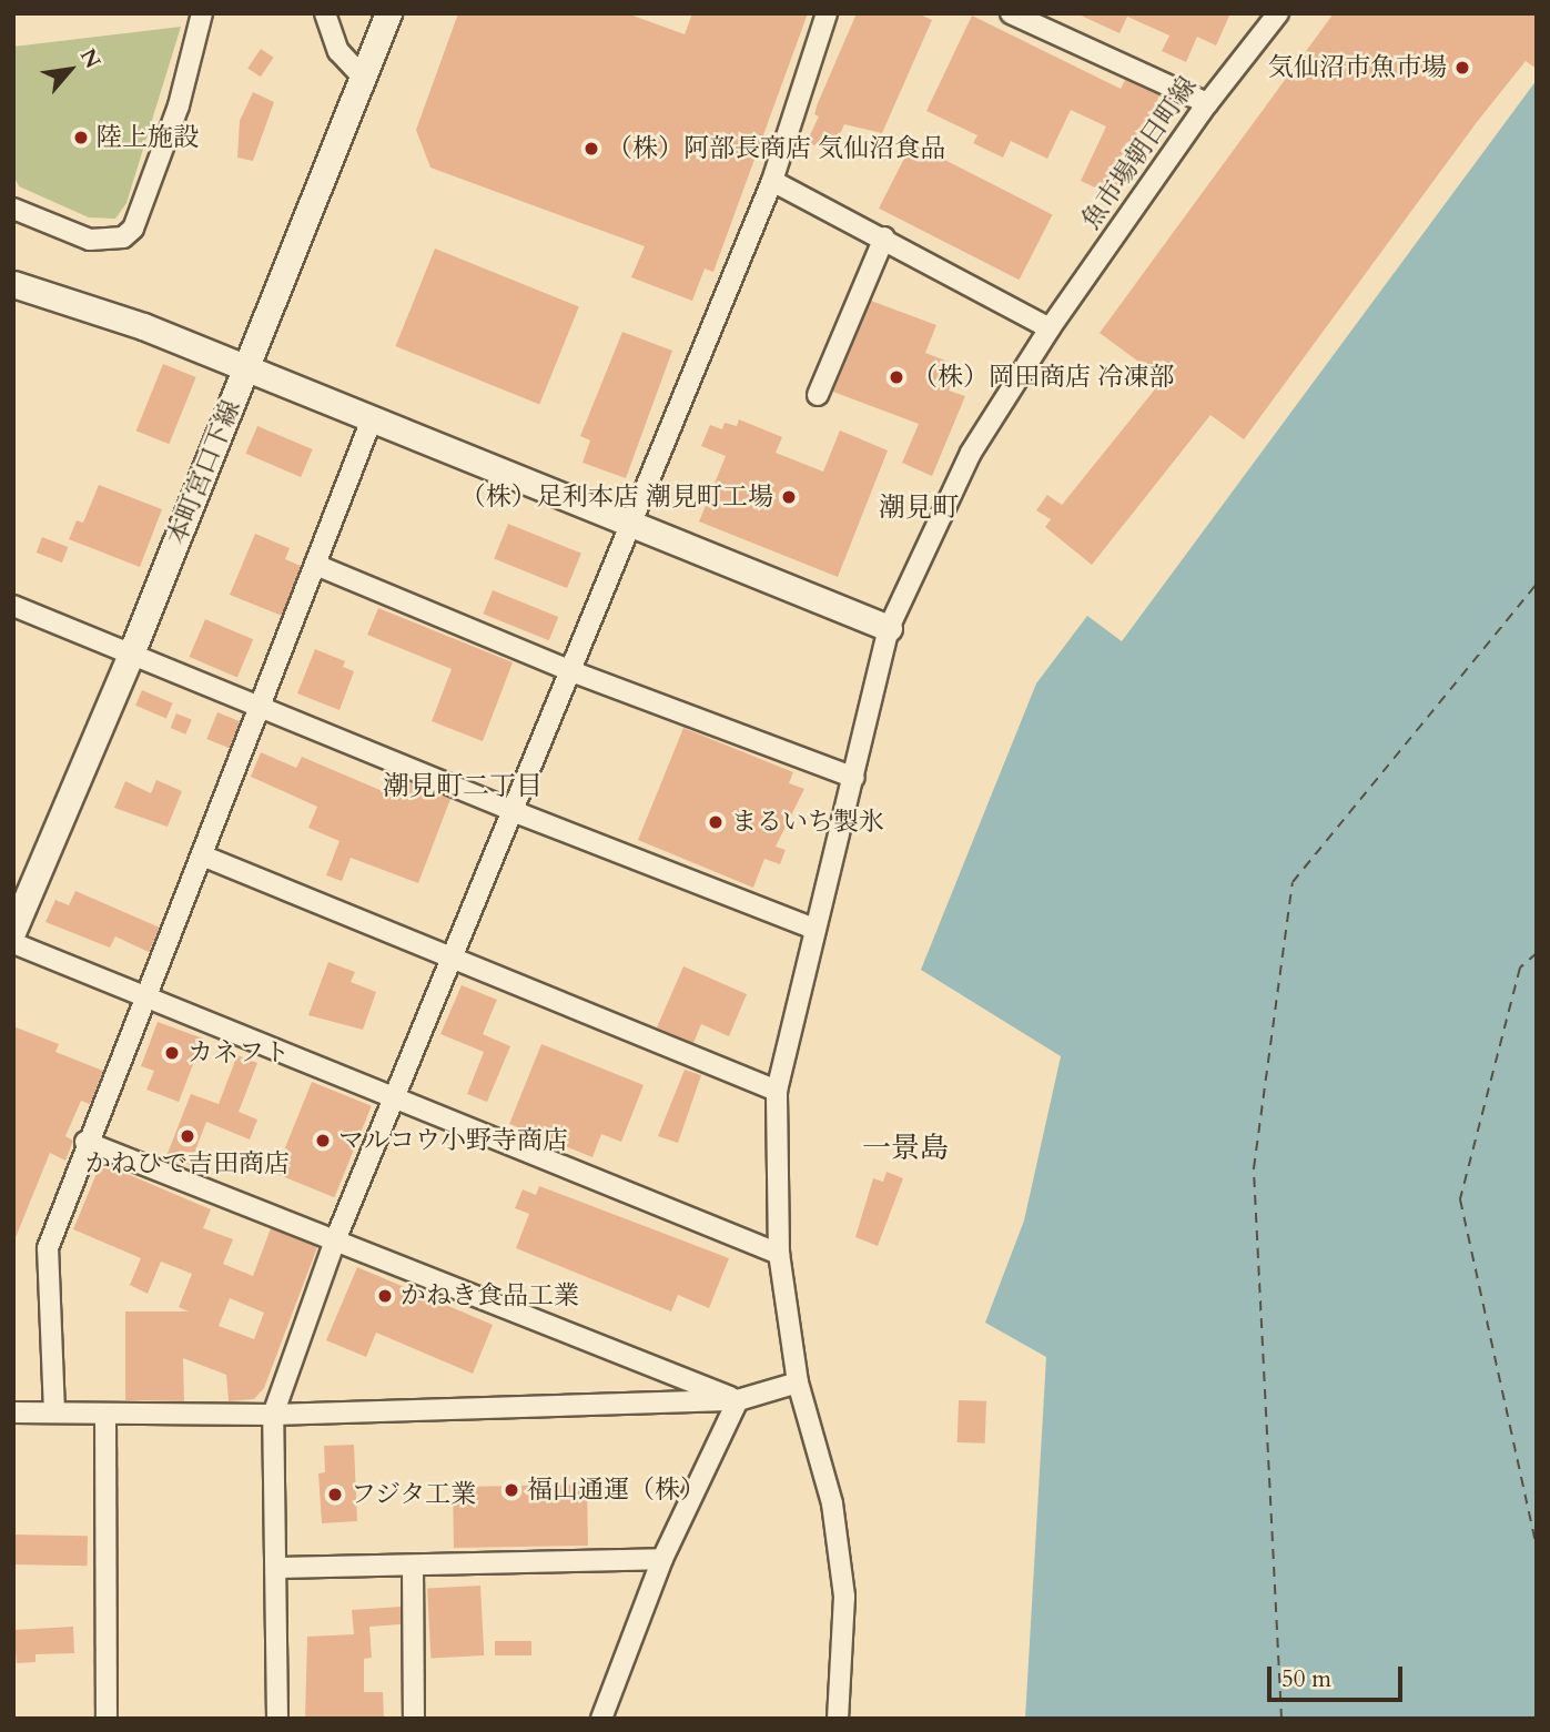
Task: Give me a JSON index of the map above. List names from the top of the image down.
{
  "streets": {
    "street": ["魚市場朝日町線", "本町宮口下線"]
  },
  "districts": ["潮見町", "潮見町二丁目", "一景島"],
  "places": [
    "気仙沼市魚市場",
    "陸上施設",
    "（株）阿部長商店 気仙沼食品",
    "（株）岡田商店 冷凍部",
    "（株）足利本店 潮見町工場",
    "まるいち製氷",
    "カネフト",
    "かねひで吉田商店",
    "マルコウ小野寺商店",
    "かねき食品工業",
    "福山通運（株）",
    "フジタ工業"
  ],
  "scale_bar": "50 m",
  "north": "top right"
}
